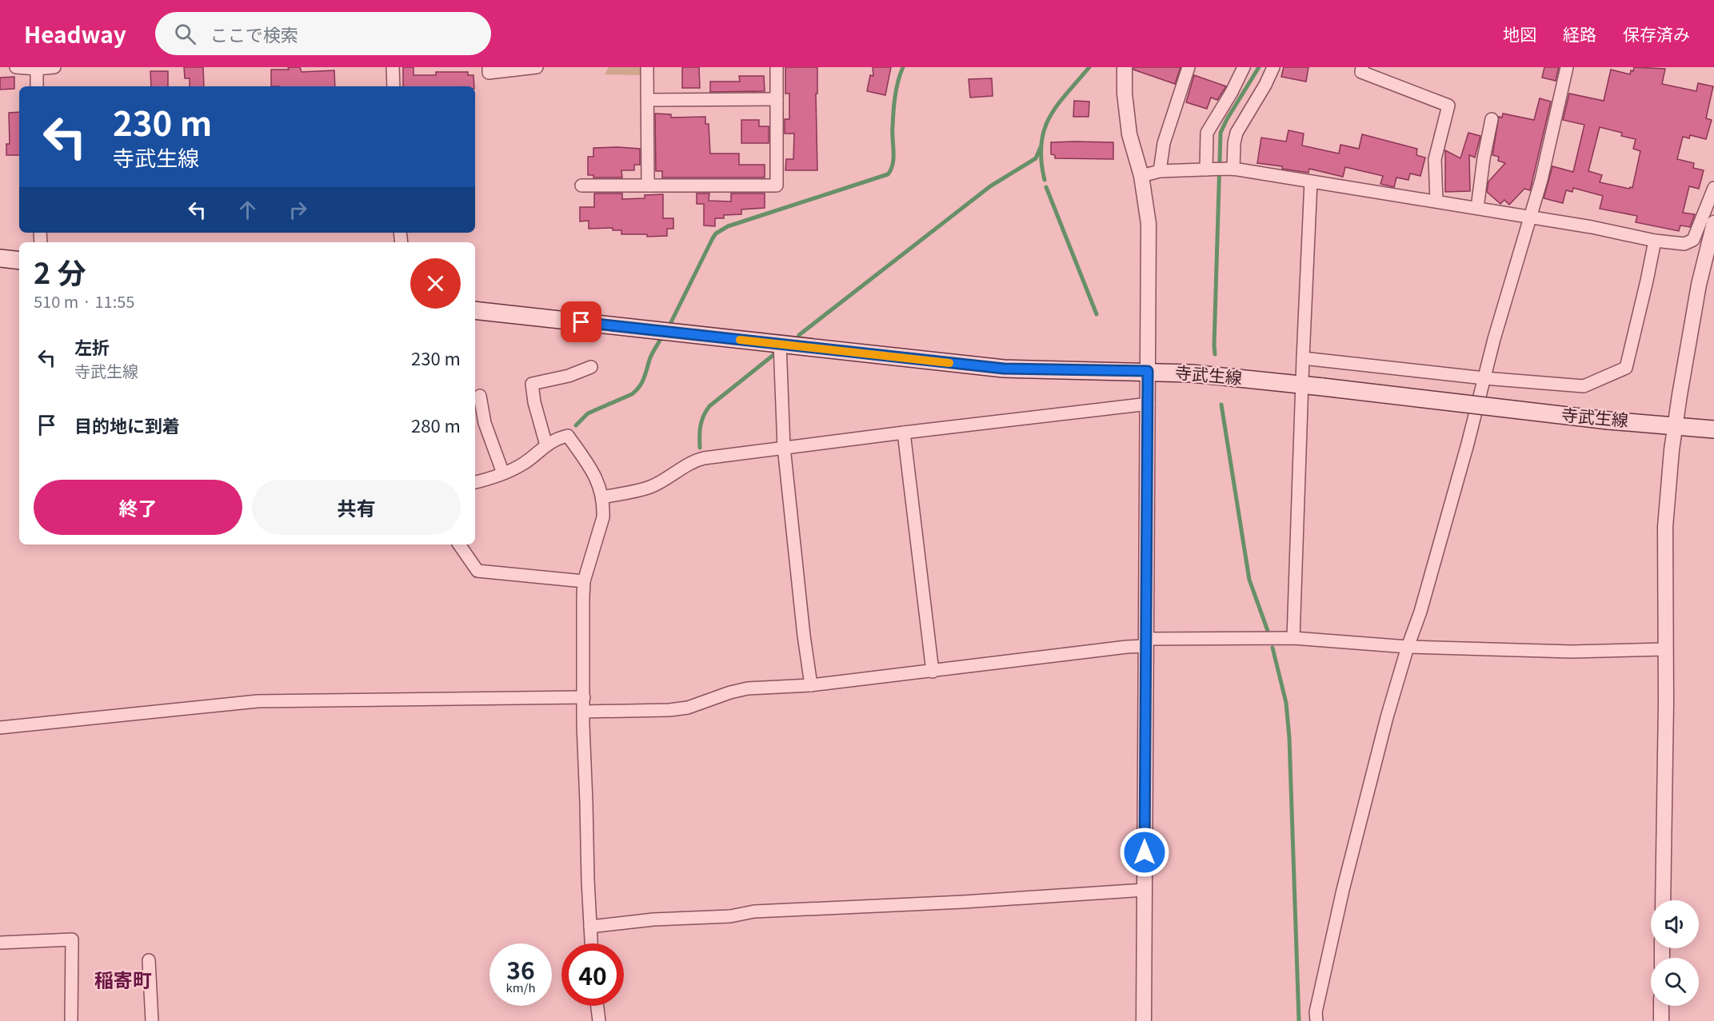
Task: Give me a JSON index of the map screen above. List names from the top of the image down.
{
  "streets": {
    "main road": ["寺武生線"]
  },
  "districts": ["稲寄町"],
  "page": {
    "header": "Headway",
    "search": "ここで検索",
    "nav": ["地図", "経路", "保存済み"],
    "turn": ["230 m", "寺武生線"],
    "heading": ["2 分", "510 m · 11:55"],
    "list": [
      {
        "name": "左折",
        "note": "寺武生線",
        "value": "230 m"
      },
      {
        "name": "目的地に到着",
        "value": "280 m"
      }
    ],
    "buttons": ["終了", "共有"],
    "speed": "36 km/h",
    "limit": "40"
  }
}
